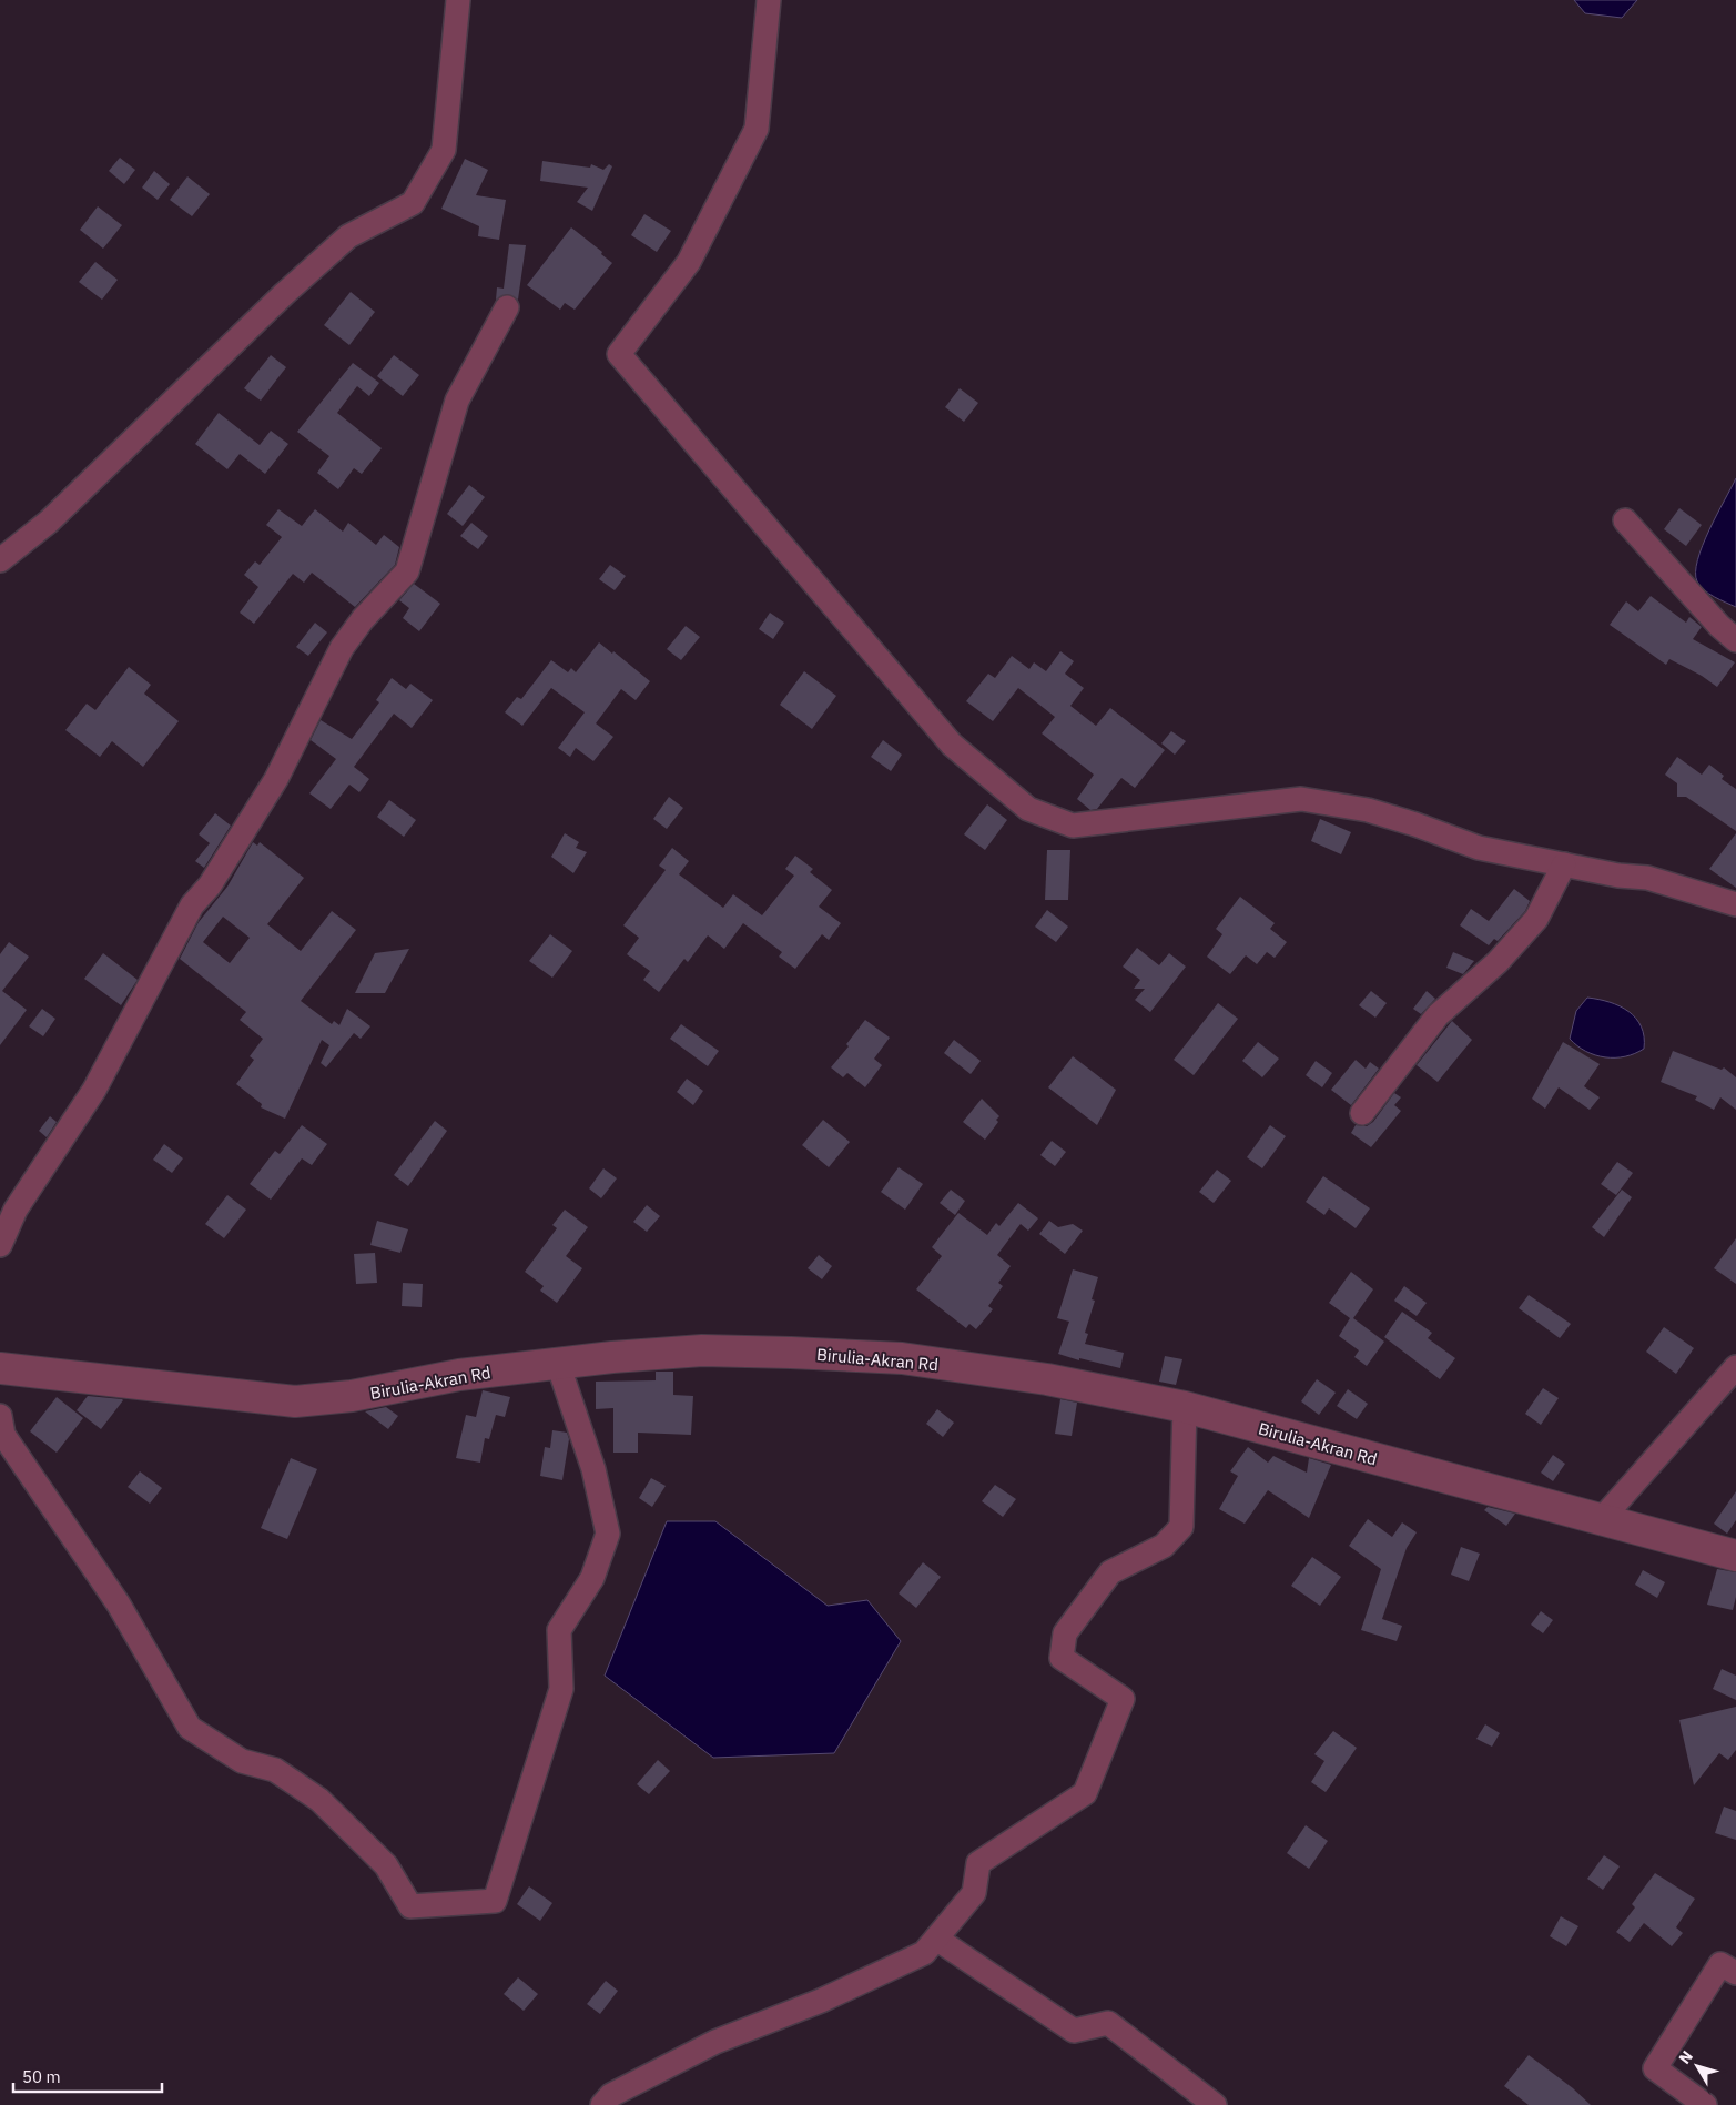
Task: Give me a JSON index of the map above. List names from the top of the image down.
{
  "streets": {
    "street": ["Birulia-Akran Rd"]
  },
  "scale_bar": "50 m",
  "north": "top left"
}
